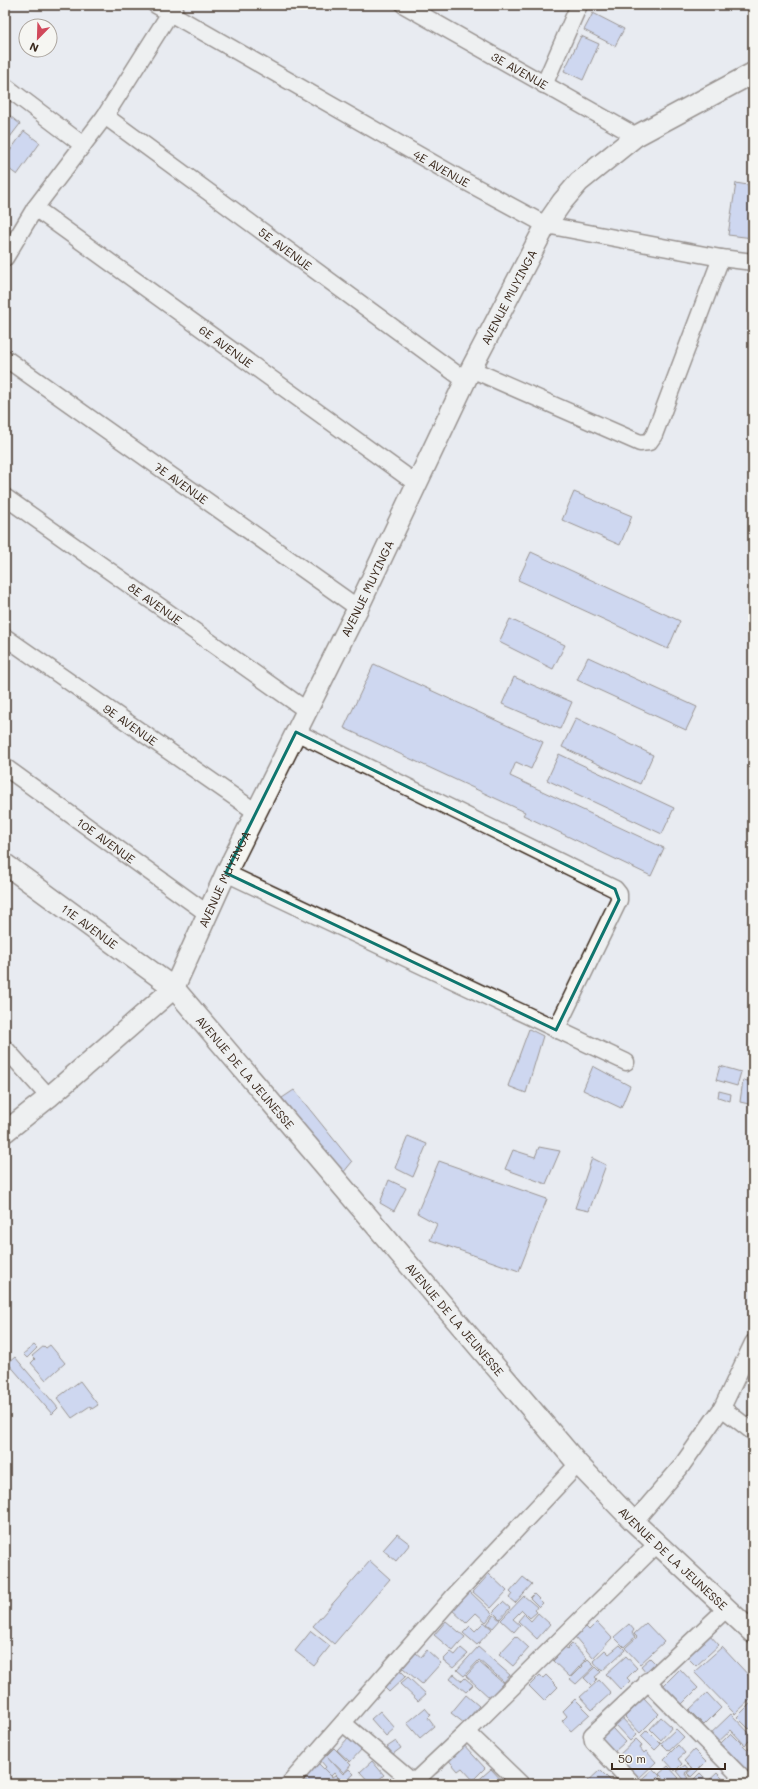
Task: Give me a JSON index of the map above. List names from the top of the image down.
{
  "streets": {
    "street": [
      "3E AVENUE",
      "4E AVENUE",
      "5E AVENUE",
      "AVENUE MUYINGA",
      "6E AVENUE",
      "7E AVENUE",
      "8E AVENUE",
      "9E AVENUE",
      "10E AVENUE",
      "11E AVENUE",
      "AVENUE DE LA JEUNESSE"
    ]
  },
  "crossings": [
    ["3E AVENUE", "AVENUE MUYINGA"],
    ["4E AVENUE", "5E AVENUE"],
    ["4E AVENUE", "AVENUE MUYINGA"],
    ["5E AVENUE", "AVENUE MUYINGA"],
    ["AVENUE MUYINGA", "6E AVENUE"],
    ["AVENUE MUYINGA", "7E AVENUE"],
    ["AVENUE MUYINGA", "8E AVENUE"],
    ["AVENUE MUYINGA", "9E AVENUE"],
    ["AVENUE MUYINGA", "10E AVENUE"],
    ["AVENUE MUYINGA", "11E AVENUE"],
    ["AVENUE MUYINGA", "AVENUE DE LA JEUNESSE"],
    ["11E AVENUE", "AVENUE DE LA JEUNESSE"]
  ],
  "scale_bar": "50 m",
  "north": "bottom left"
}
